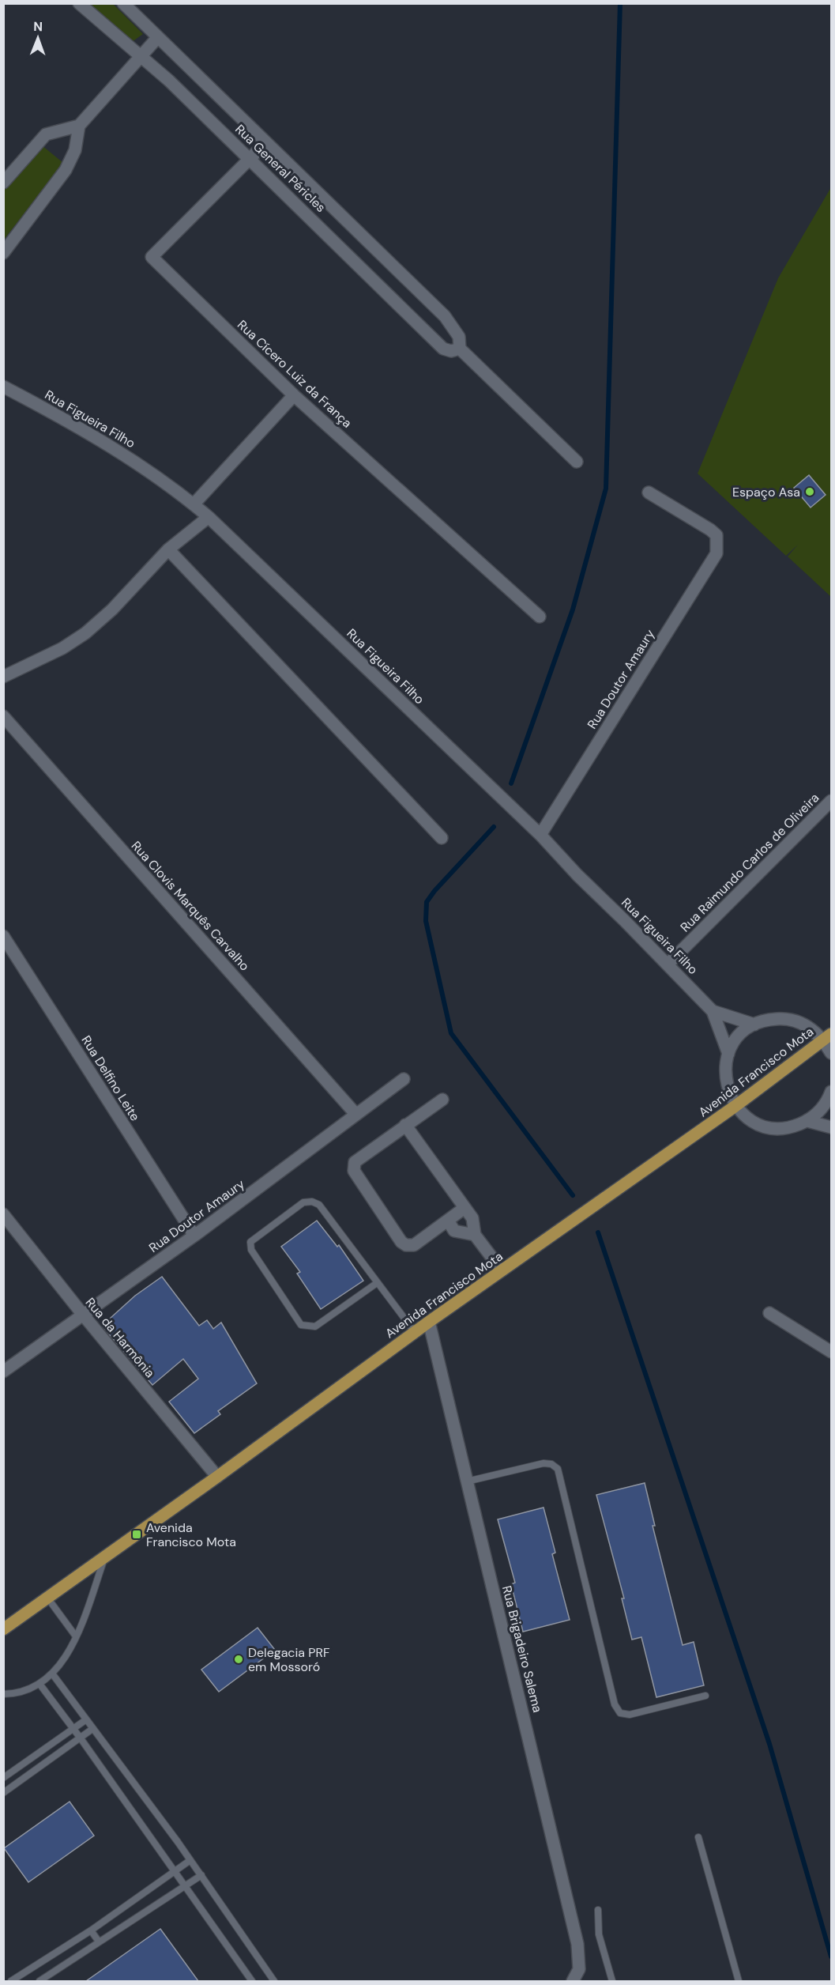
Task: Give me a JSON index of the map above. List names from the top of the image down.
{
  "streets": {
    "main road": ["Avenida Francisco Mota"],
    "street": [
      "Rua General Péricles",
      "Rua Cícero Luiz da França",
      "Rua Figueira Filho",
      "Rua Doutor Amaury",
      "Rua Raimundo Carlos de Oliveira",
      "Rua Clovis Marquês Carvalho",
      "Rua Delfino Leite",
      "Rua da Harmônia",
      "Rua Brigadeiro Salema"
    ]
  },
  "crossings": [
    ["Rua General Péricles", "Rua Cícero Luiz da França"],
    ["Rua Figueira Filho", "Rua Doutor Amaury"],
    ["Rua Figueira Filho", "Rua Raimundo Carlos de Oliveira"],
    ["Rua Doutor Amaury", "Rua Clovis Marquês Carvalho"],
    ["Rua Doutor Amaury", "Rua Delfino Leite"],
    ["Rua Doutor Amaury", "Rua da Harmônia"],
    ["Avenida Francisco Mota", "Rua da Harmônia"],
    ["Avenida Francisco Mota", "Rua Brigadeiro Salema"]
  ],
  "places": {
    "other": ["Espaço Asa", "Delegacia PRF em Mossoró"],
    "transit": ["Avenida Francisco Mota"]
  },
  "north": "top"
}
